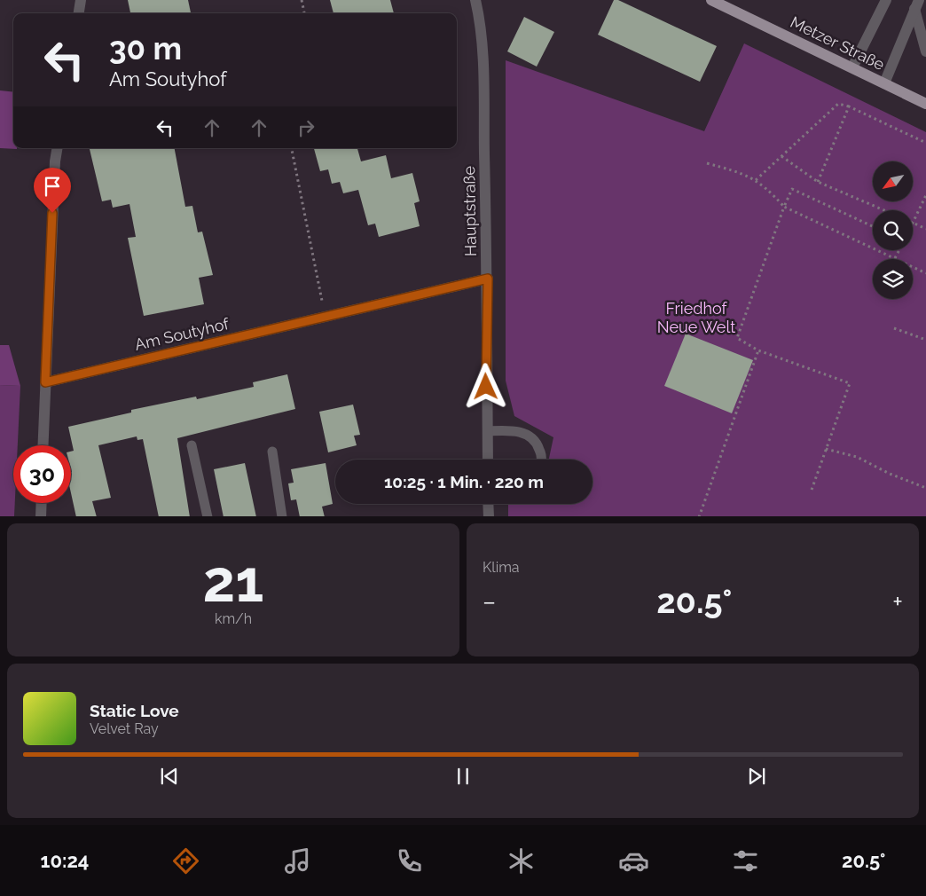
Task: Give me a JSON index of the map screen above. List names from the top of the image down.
{
  "streets": {
    "main road": ["Metzer Straße"],
    "street": ["Hauptstraße", "Am Soutyhof"]
  },
  "crossings": [
    ["Hauptstraße", "Am Soutyhof"]
  ],
  "parks": ["Friedhof Neue Welt"],
  "north": "bottom left",
  "page": {
    "turn": ["30 m", "Am Soutyhof"],
    "limit": "30",
    "trip": "10:25 · 1 Min. · 220 m",
    "tile": [
      ["21", "km/h"],
      "Klima"
    ],
    "heat": ["−", "20.5°", "+"],
    "song": ["Static Love", "Velvet Ray"],
    "tabs": ["10:24", "20.5°"]
  }
}
